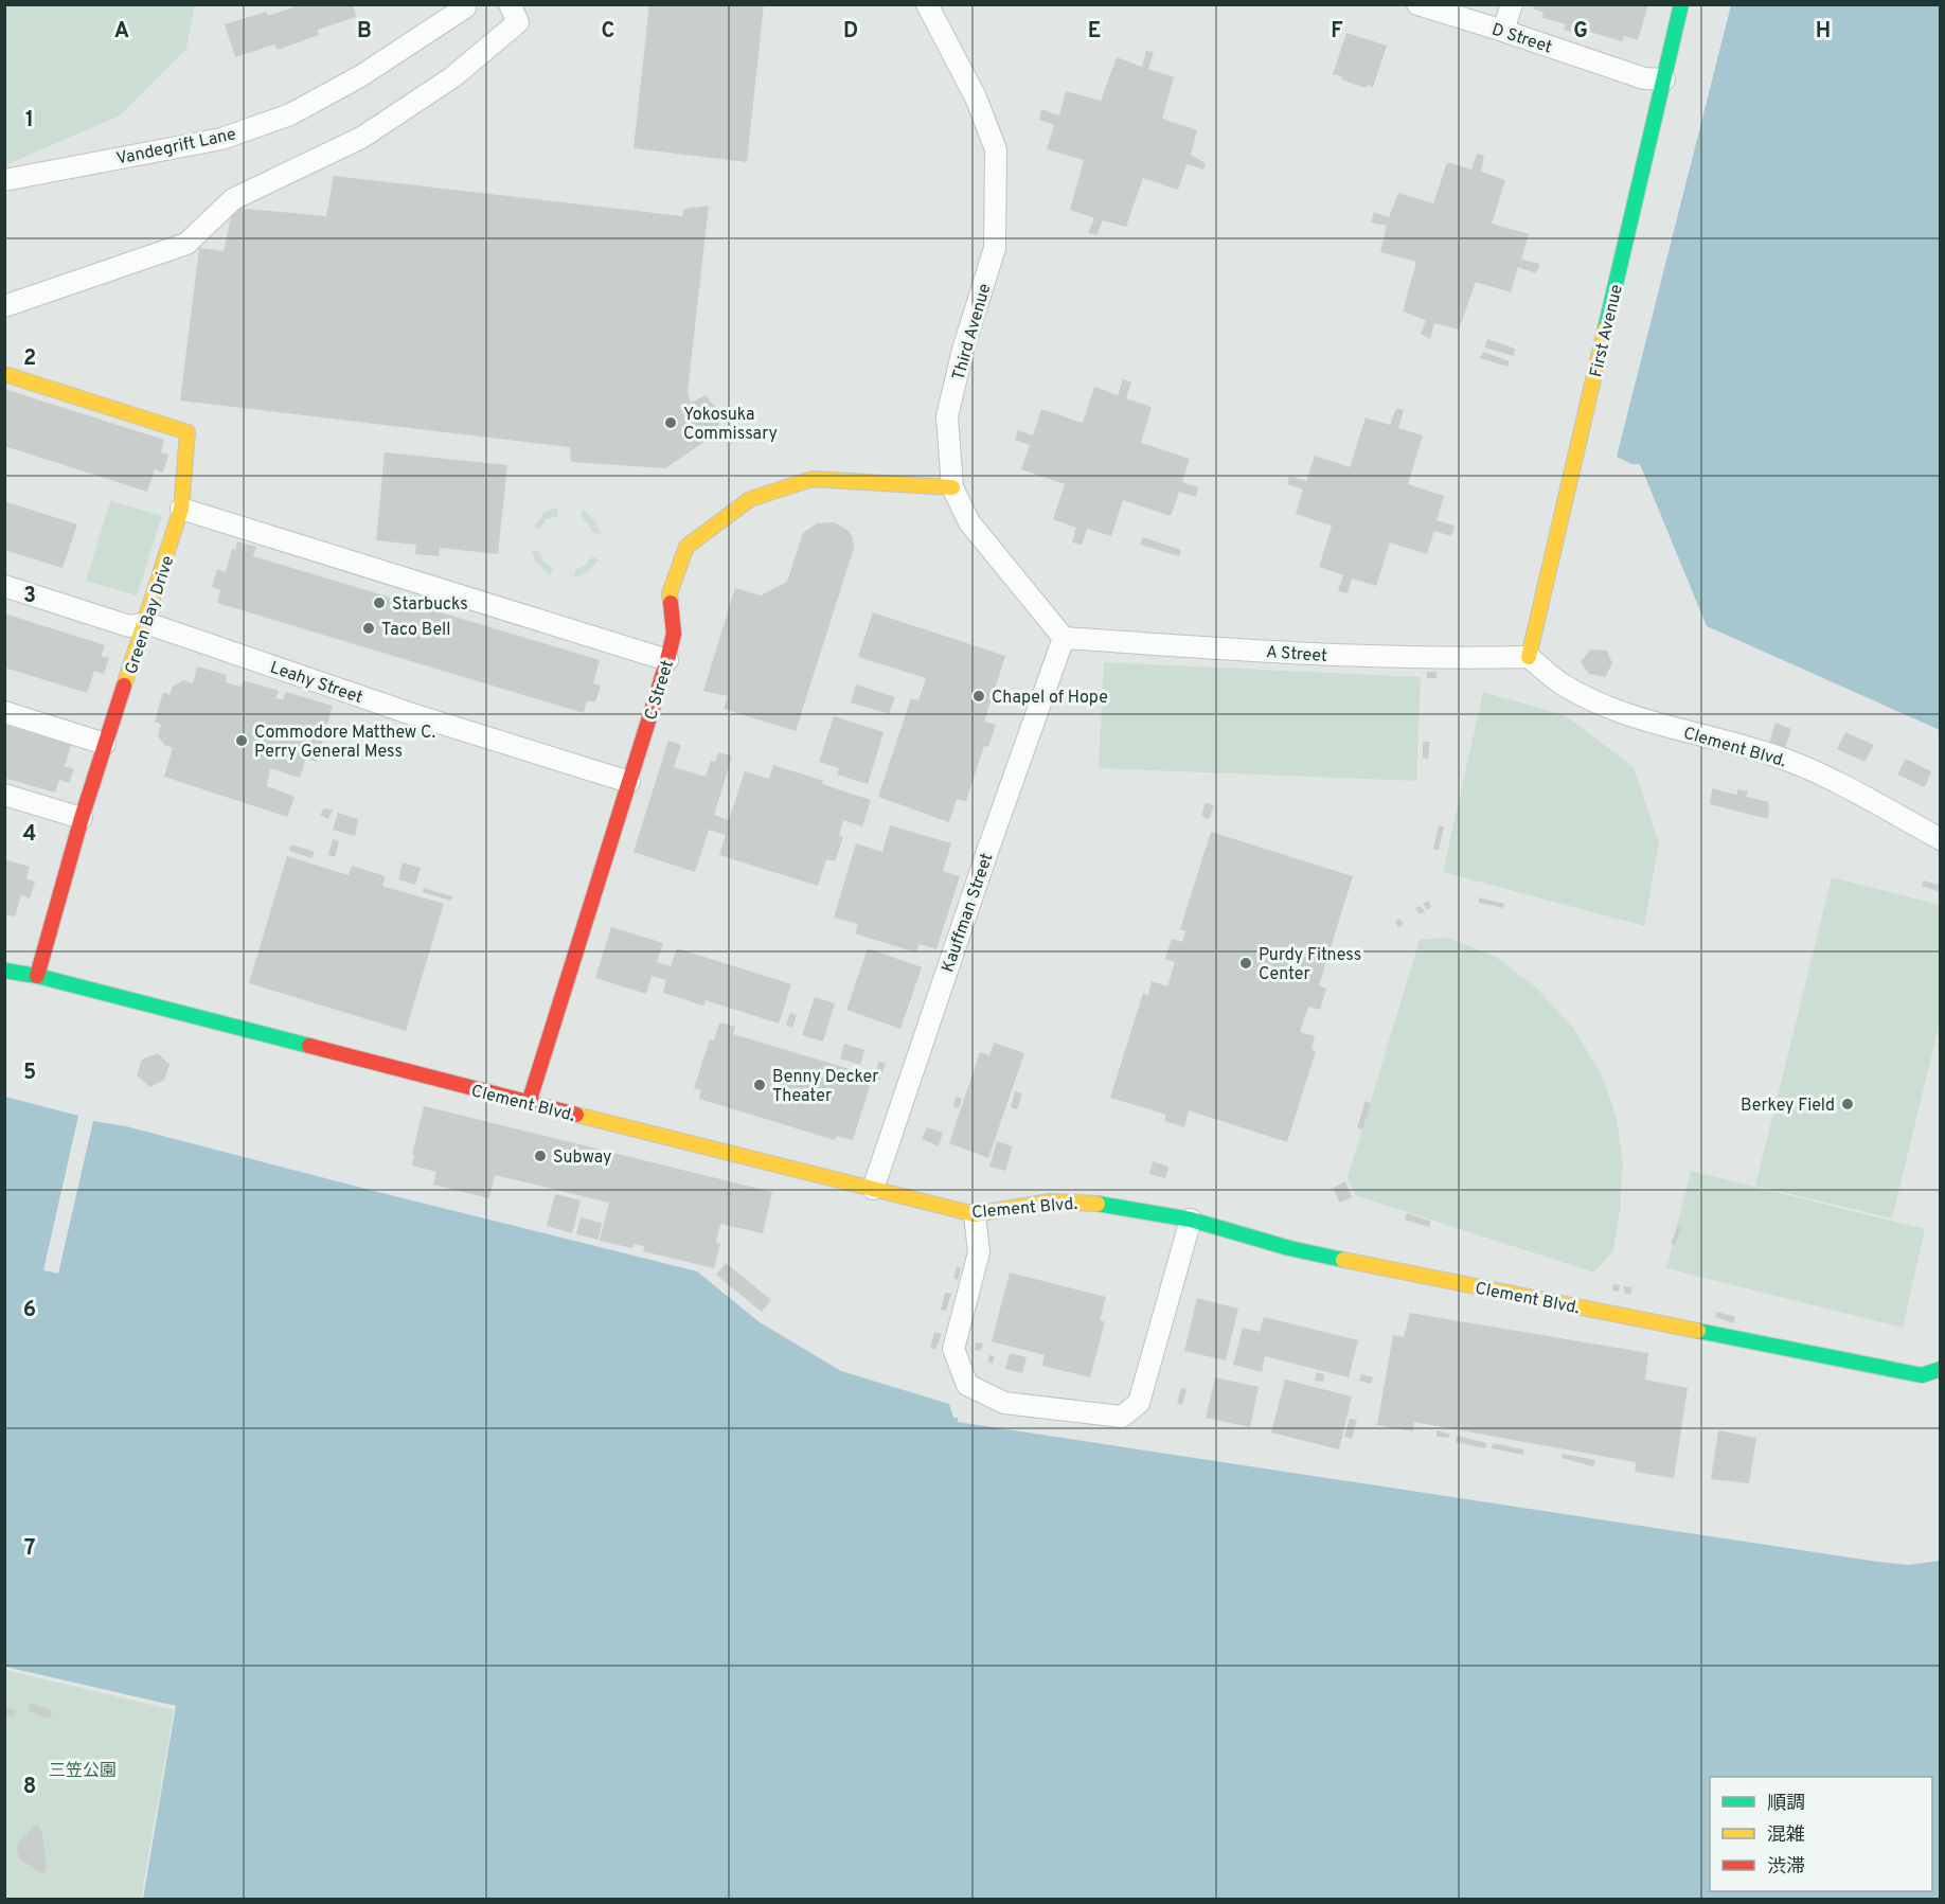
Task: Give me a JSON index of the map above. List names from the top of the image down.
{
  "streets": {
    "street": [
      "D Street",
      "Vandegrift Lane",
      "First Avenue",
      "Third Avenue",
      "Green Bay Drive",
      "A Street",
      "Leahy Street",
      "C Street",
      "Clement Blvd.",
      "Kauffman Street"
    ]
  },
  "crossings": [
    ["D Street", "First Avenue"],
    ["First Avenue", "A Street"],
    ["First Avenue", "Clement Blvd."],
    ["Third Avenue", "A Street"],
    ["Third Avenue", "C Street"],
    ["Third Avenue", "Kauffman Street"],
    ["Green Bay Drive", "Leahy Street"],
    ["Green Bay Drive", "Clement Blvd."],
    ["A Street", "Clement Blvd."],
    ["A Street", "Kauffman Street"],
    ["Leahy Street", "C Street"],
    ["C Street", "Clement Blvd."],
    ["Clement Blvd.", "Kauffman Street"]
  ],
  "parks": ["三笠公園"],
  "places": [
    "Yokosuka Commissary",
    "Starbucks",
    "Taco Bell",
    "Chapel of Hope",
    "Commodore Matthew C. Perry General Mess",
    "Purdy Fitness Center",
    "Benny Decker Theater",
    "Berkey Field",
    "Subway"
  ],
  "legend": ["順調", "混雑", "渋滞"],
  "grid": {
    "columns": [
      "A",
      "B",
      "C",
      "D",
      "E",
      "F",
      "G",
      "H"
    ],
    "rows": [
      "1",
      "2",
      "3",
      "4",
      "5",
      "6",
      "7",
      "8"
    ]
  }
}
